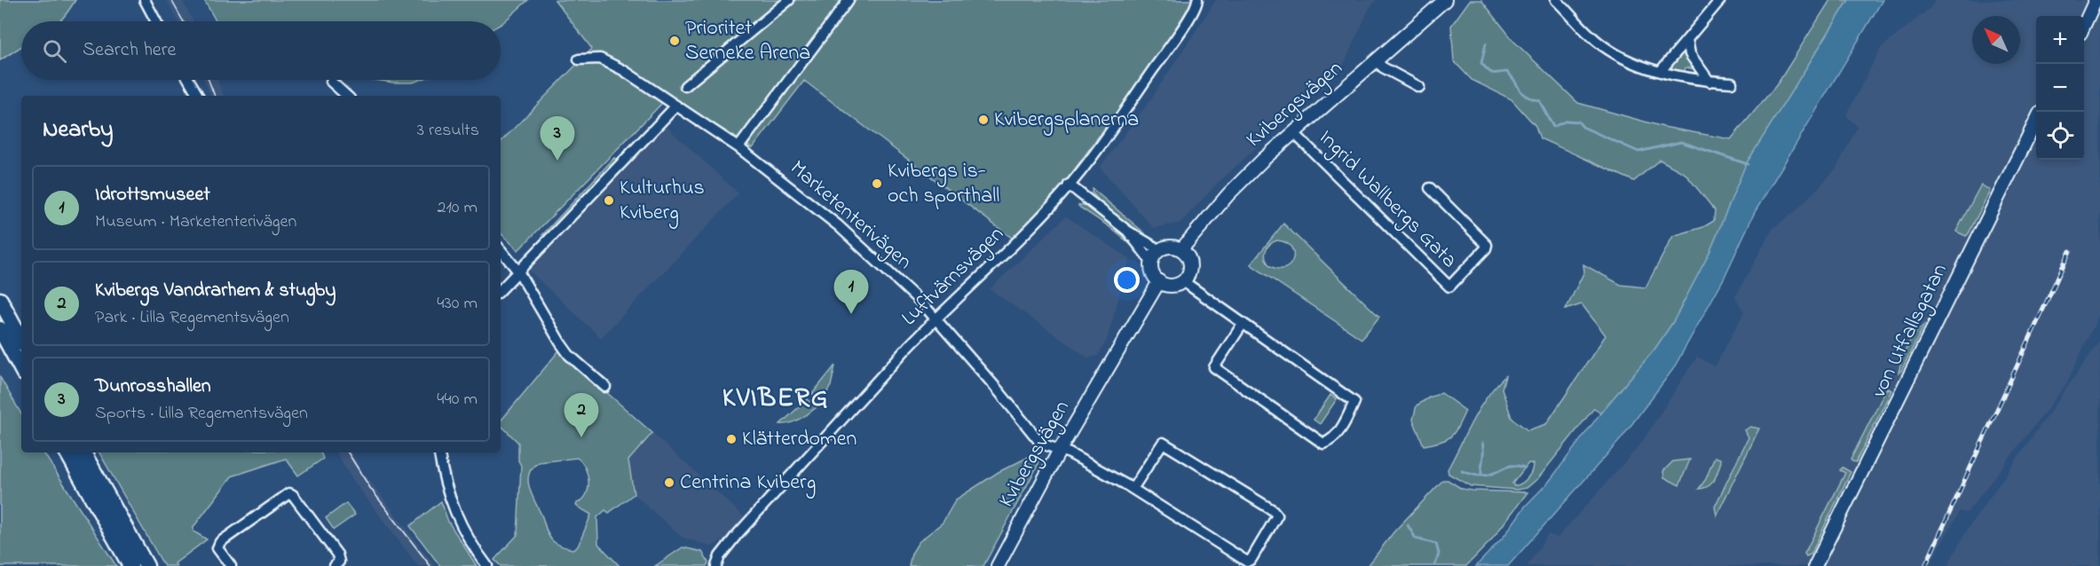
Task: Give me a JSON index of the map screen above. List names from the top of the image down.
{
  "streets": {
    "street": [
      "Kvibergsvägen",
      "Ingrid Wallbergs Gata",
      "Marketenterivägen",
      "Luftvärnsvägen",
      "von Utfallsgatan"
    ]
  },
  "crossings": [
    ["Kvibergsvägen", "Ingrid Wallbergs Gata"],
    ["Kvibergsvägen", "Marketenterivägen"],
    ["Marketenterivägen", "Luftvärnsvägen"]
  ],
  "districts": ["KVIBERG"],
  "places": [
    "Prioritet Serneke Arena",
    "Kvibergsplanerna",
    "Kvibergs is- och sporthall",
    "Kulturhus Kviberg",
    "Klätterdomen",
    "Centrina Kviberg"
  ],
  "north": "top left",
  "page": {
    "map_buttons": ["+", "−"],
    "search": "Search here",
    "heading": ["Nearby", "3 results"],
    "pins": ["3", "1", "2"],
    "list": [
      {
        "mark": "1",
        "name": "Idrottsmuseet",
        "note": "Museum · Marketenterivägen",
        "value": "210 m"
      },
      {
        "mark": "2",
        "name": "Kvibergs Vandrarhem & stugby",
        "note": "Park · Lilla Regementsvägen",
        "value": "430 m"
      },
      {
        "mark": "3",
        "name": "Dunrosshallen",
        "note": "Sports · Lilla Regementsvägen",
        "value": "440 m"
      }
    ]
  }
}
